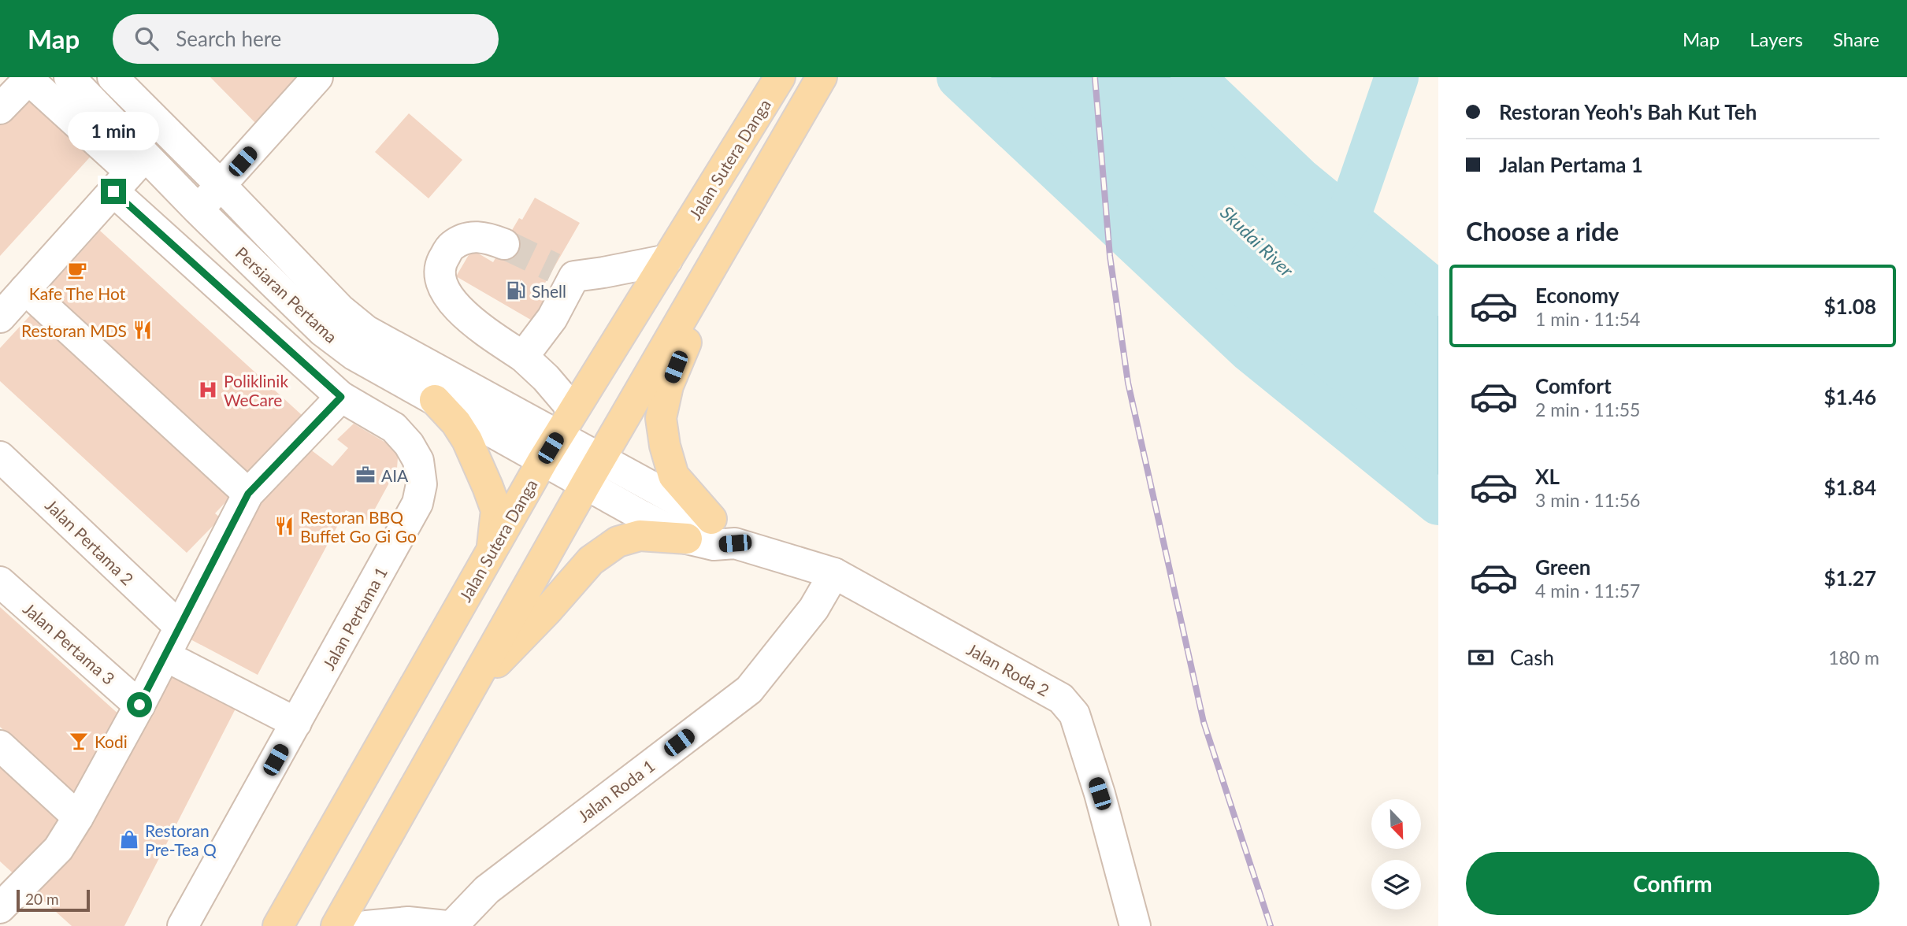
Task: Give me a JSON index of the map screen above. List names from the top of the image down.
{
  "streets": {
    "main road": ["Jalan Sutera Danga"],
    "street": [
      "Persiaran Pertama",
      "Jalan Pertama 2",
      "Jalan Pertama 1",
      "Jalan Pertama 3",
      "Jalan Roda 2",
      "Jalan Roda 1"
    ]
  },
  "crossings": [
    ["Jalan Sutera Danga", "Persiaran Pertama"],
    ["Persiaran Pertama", "Jalan Pertama 1"],
    ["Jalan Roda 2", "Jalan Roda 1"]
  ],
  "water": ["Skudai River"],
  "places": {
    "cafe": ["Kafe The Hot"],
    "fuel station": ["Shell"],
    "restaurant": ["Restoran MDS", "Restoran BBQ Buffet Go Gi Go"],
    "hospital": ["Poliklinik WeCare"],
    "office": ["AIA"],
    "bar": ["Kodi"],
    "shop": ["Restoran Pre-Tea Q"]
  },
  "scale_bar": "20 m",
  "north": "bottom right",
  "page": {
    "header": "Map",
    "search": "Search here",
    "nav": ["Map", "Layers", "Share"],
    "banner": ["Restoran Yeoh's Bah Kut Teh", "Jalan Pertama 1"],
    "bubble": "1 min",
    "heading": "Choose a ride",
    "list": [
      {
        "name": "Economy",
        "note": "1 min · 11:54",
        "value": "$1.08"
      },
      {
        "name": "Comfort",
        "note": "2 min · 11:55",
        "value": "$1.46"
      },
      {
        "name": "XL",
        "note": "3 min · 11:56",
        "value": "$1.84"
      },
      {
        "name": "Green",
        "note": "4 min · 11:57",
        "value": "$1.27"
      }
    ],
    "pay": ["Cash", "180 m"],
    "buttons": "Confirm",
    "scale": "20 m"
  }
}
